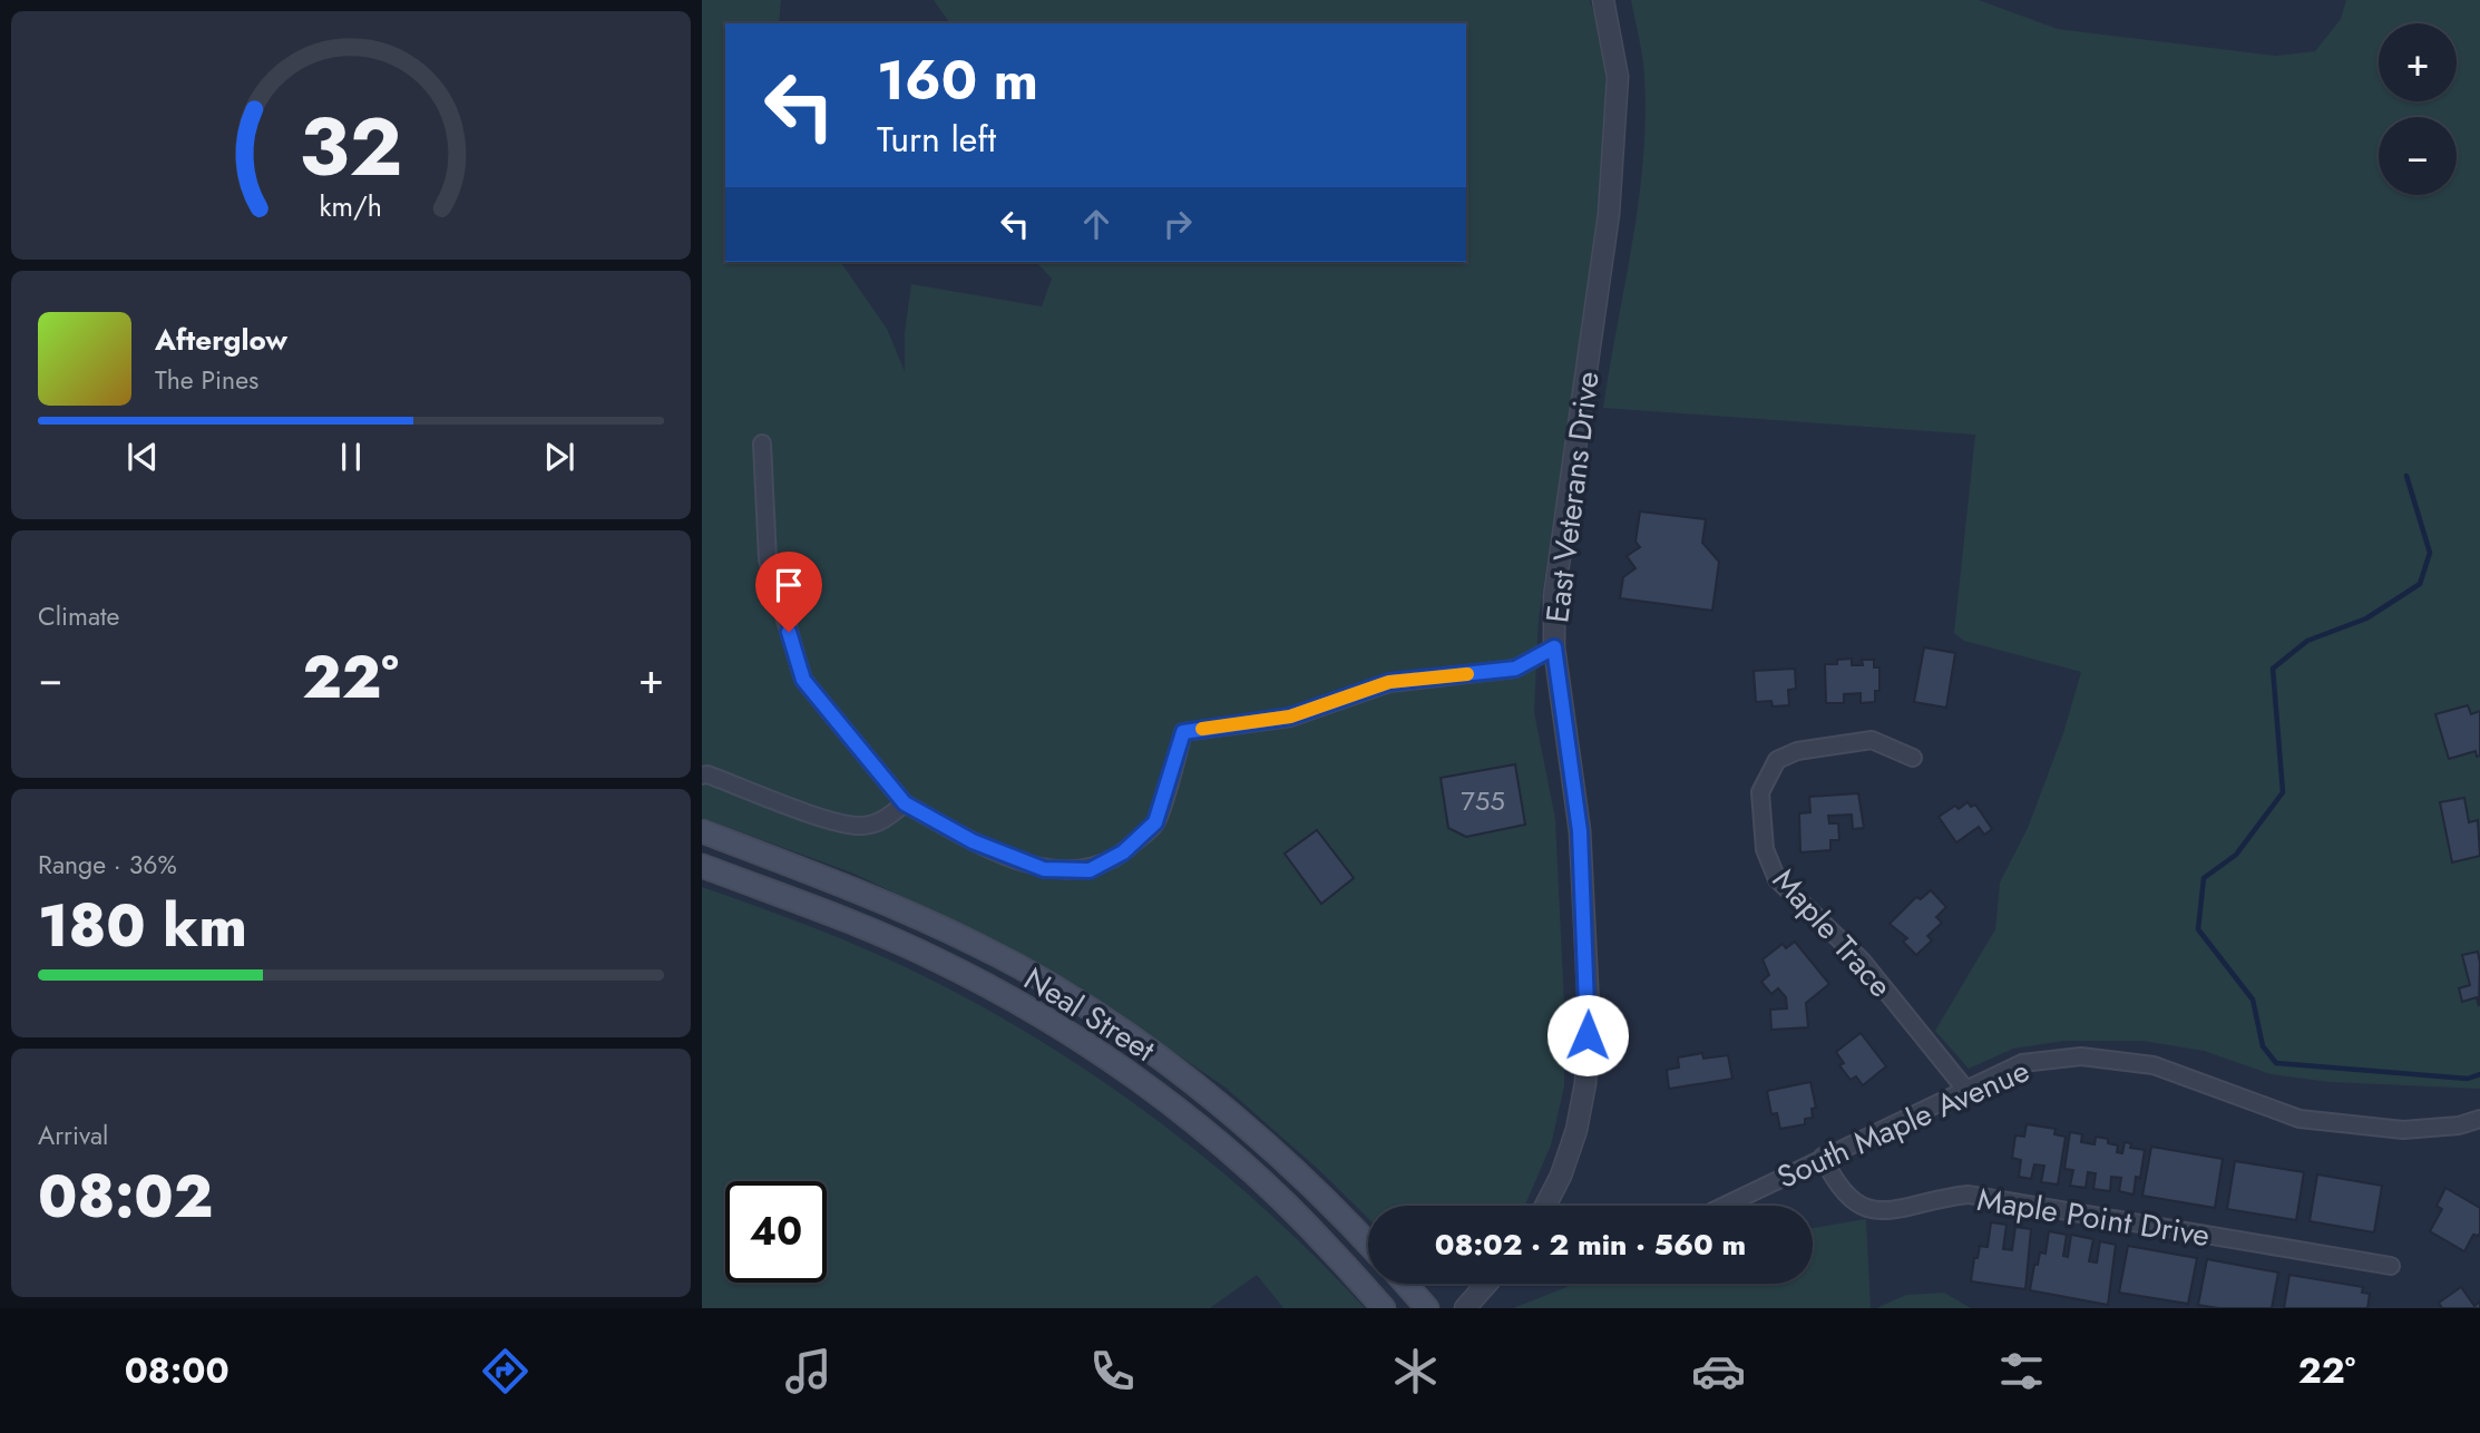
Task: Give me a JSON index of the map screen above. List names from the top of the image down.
{
  "streets": {
    "main road": ["Neal Street"],
    "street": [
      "East Veterans Drive",
      "Maple Trace",
      "South Maple Avenue",
      "Maple Point Drive"
    ]
  },
  "crossings": [
    ["Maple Trace", "South Maple Avenue"],
    ["South Maple Avenue", "Maple Point Drive"]
  ],
  "house_numbers": ["755"],
  "page": {
    "map_buttons": ["+", "−"],
    "turn": ["160 m", "Turn left"],
    "song": ["Afterglow", "The Pines"],
    "tile": [
      "Climate",
      ["Range · 36%", "180 km"],
      ["Arrival", "08:02"]
    ],
    "heat": ["−", "22°", "+"],
    "limit": "40",
    "trip": "08:02 · 2 min · 560 m",
    "tabs": ["08:00", "22°"],
    "gauge": ["32", "km/h"]
  }
}
